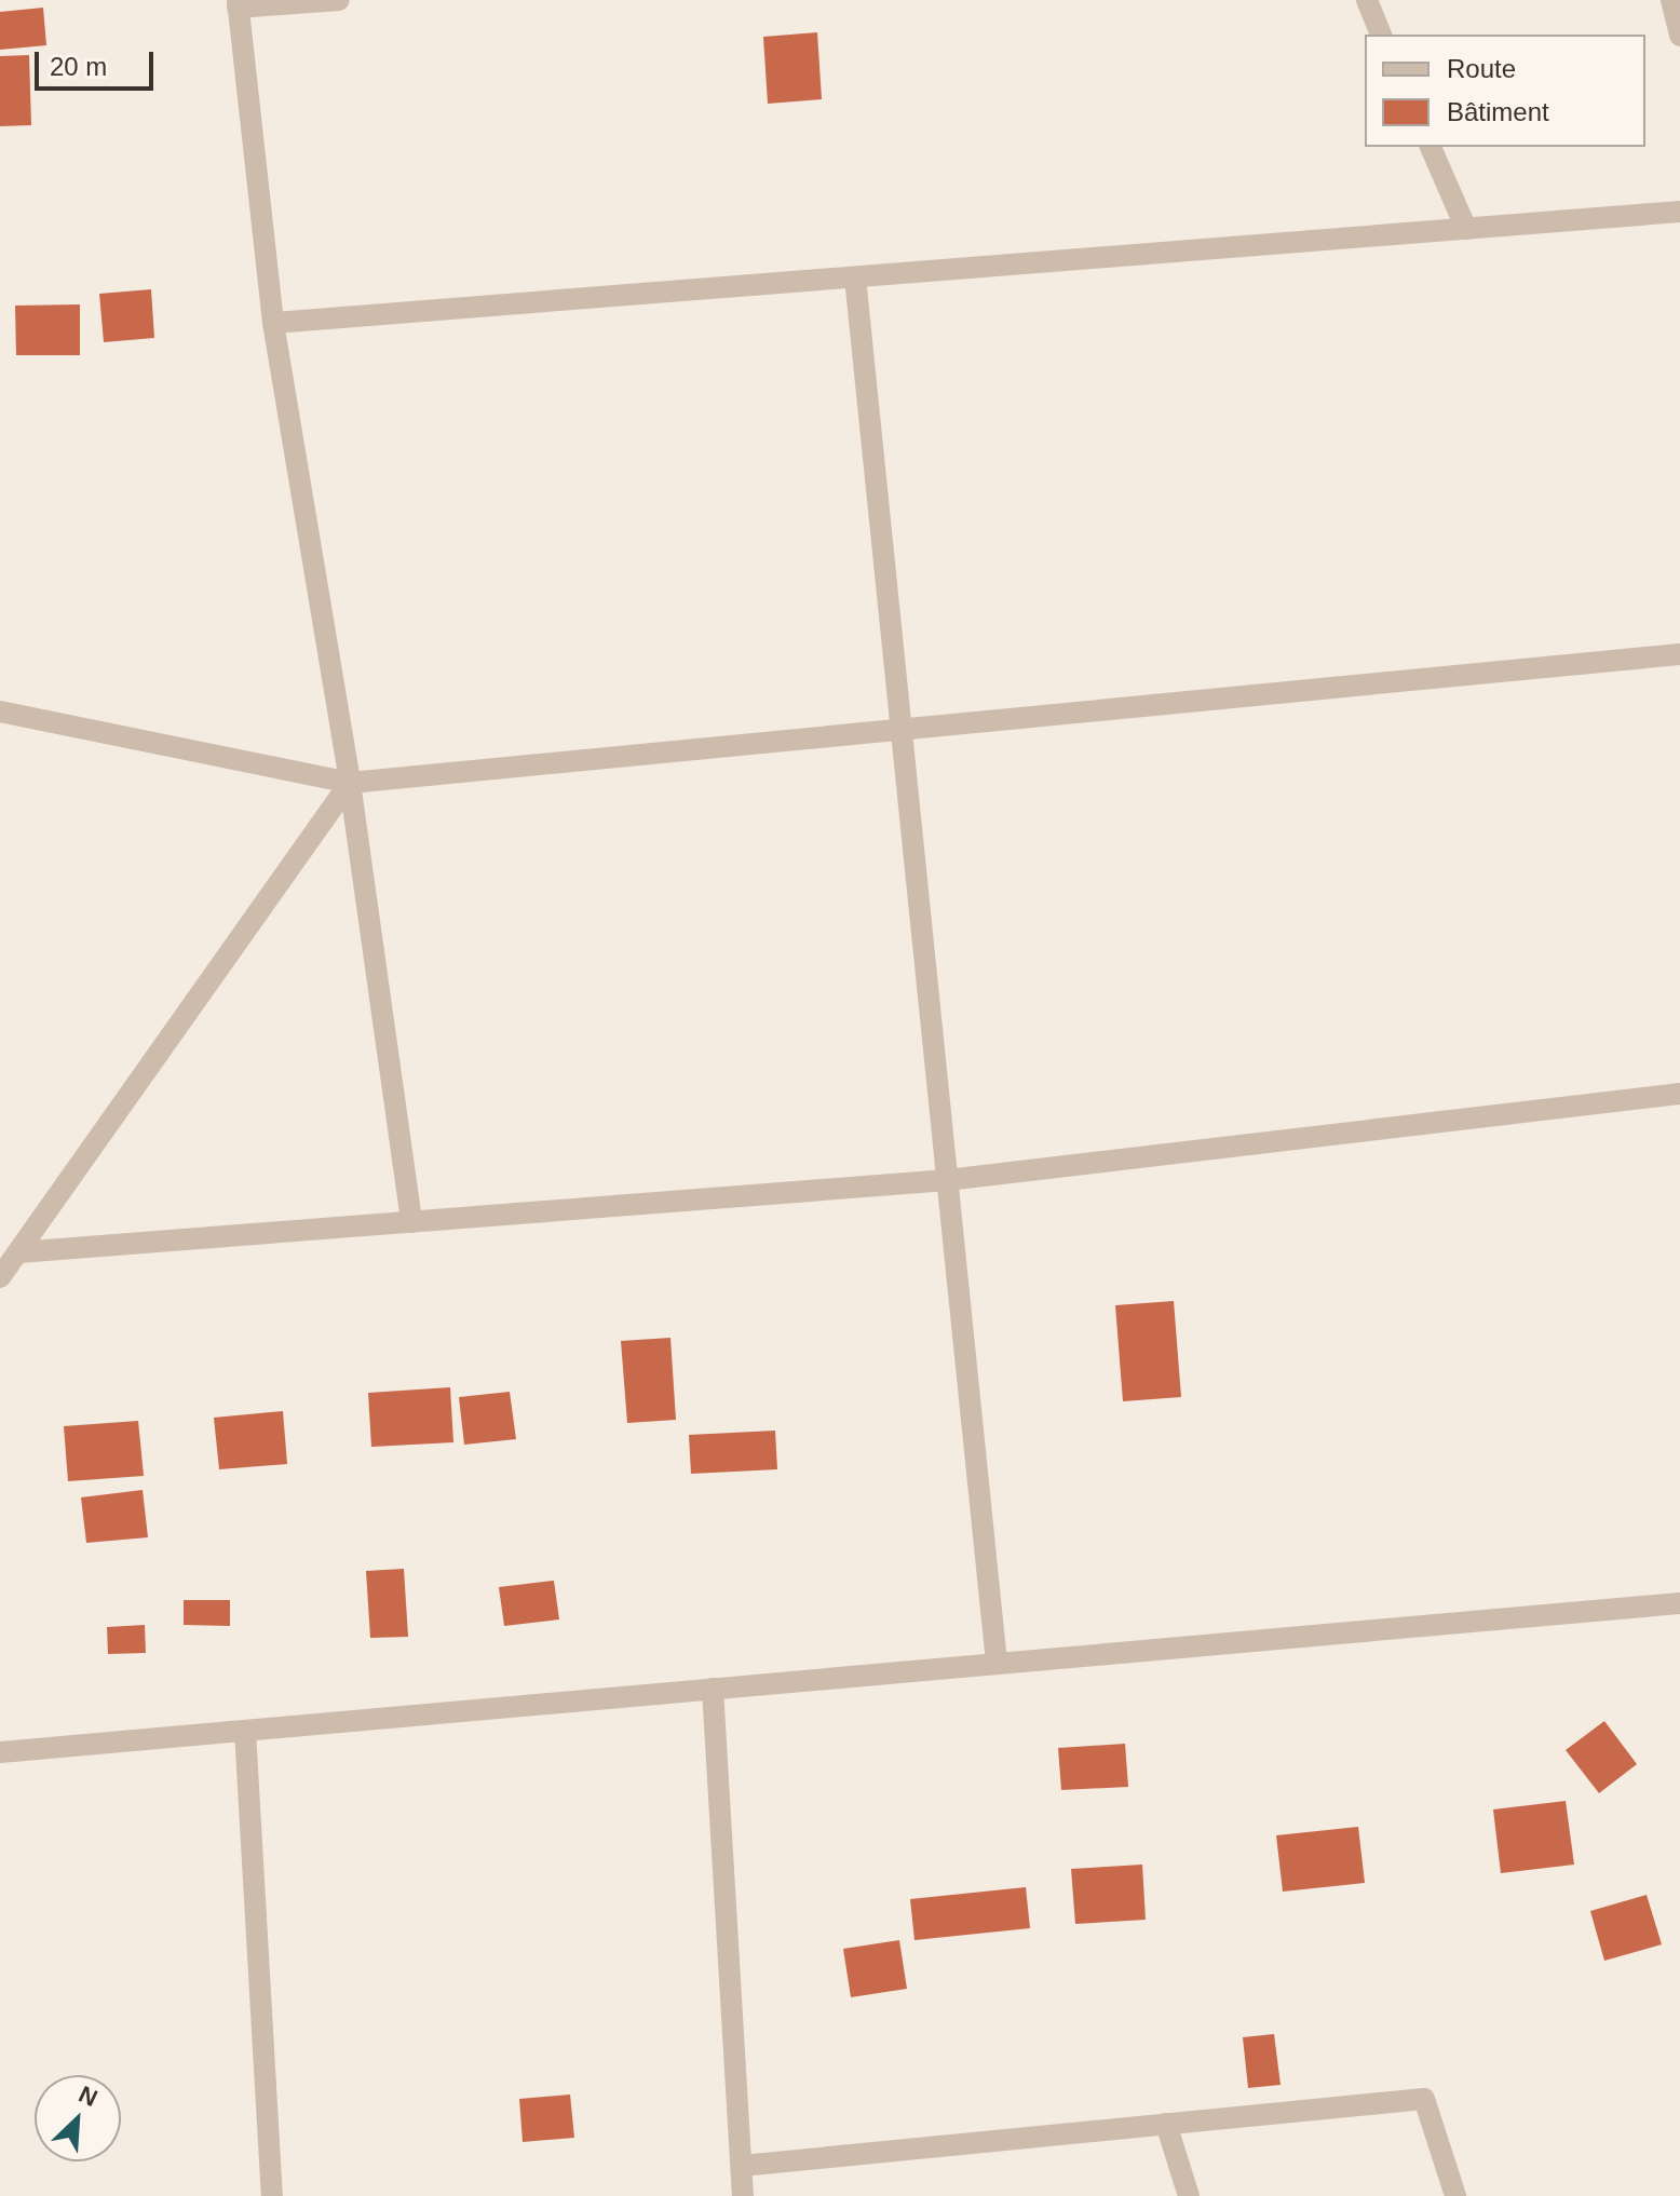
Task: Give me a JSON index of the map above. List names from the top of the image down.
{
  "legend": ["Route", "Bâtiment"],
  "scale_bar": "20 m",
  "north": "top right"
}
